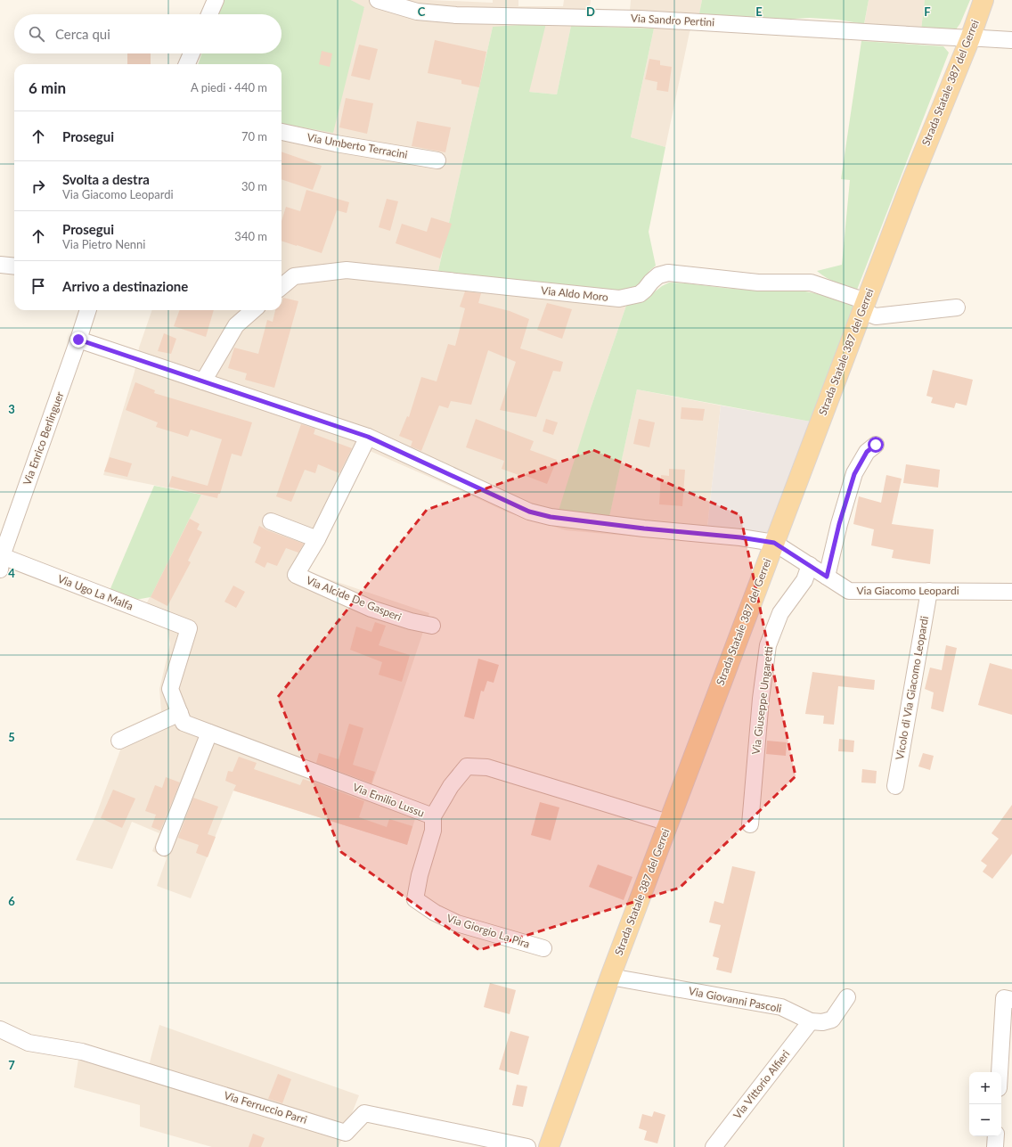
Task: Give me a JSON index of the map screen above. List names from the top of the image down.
{
  "streets": {
    "main road": ["Strada Statale 387 del Gerrei"],
    "street": [
      "Via Sandro Pertini",
      "Via Umberto Terracini",
      "Via Aldo Moro",
      "Via Enrico Berlinguer",
      "Via Giacomo Leopardi",
      "Via Ugo La Malfa",
      "Via Alcide De Gasperi",
      "Vicolo di Via Giacomo Leopardi",
      "Via Giuseppe Ungaretti",
      "Via Emilio Lussu",
      "Via Giorgio La Pira",
      "Via Giovanni Pascoli",
      "Via Vittorio Alfieri",
      "Via Ferruccio Parri"
    ]
  },
  "crossings": [
    ["Via Sandro Pertini", "Strada Statale 387 del Gerrei"],
    ["Strada Statale 387 del Gerrei", "Via Aldo Moro"],
    ["Strada Statale 387 del Gerrei", "Via Giacomo Leopardi"],
    ["Strada Statale 387 del Gerrei", "Via Emilio Lussu"],
    ["Strada Statale 387 del Gerrei", "Via Giovanni Pascoli"],
    ["Via Enrico Berlinguer", "Via Ugo La Malfa"],
    ["Via Giacomo Leopardi", "Vicolo di Via Giacomo Leopardi"],
    ["Via Giacomo Leopardi", "Via Giuseppe Ungaretti"],
    ["Via Ugo La Malfa", "Via Emilio Lussu"],
    ["Via Emilio Lussu", "Via Giorgio La Pira"],
    ["Via Giovanni Pascoli", "Via Vittorio Alfieri"]
  ],
  "page": {
    "search": "Cerca qui",
    "heading": ["6 min", "A piedi · 440 m"],
    "list": [
      ["Prosegui", "70 m"],
      ["Svolta a destra", "Via Giacomo Leopardi", "30 m"],
      ["Prosegui", "Via Pietro Nenni", "340 m"],
      "Arrivo a destinazione"
    ],
    "map_buttons": ["+", "−"]
  },
  "grid": {
    "columns": [
      "C",
      "D",
      "E",
      "F"
    ],
    "rows": [
      "3",
      "4",
      "5",
      "6",
      "7"
    ]
  }
}
